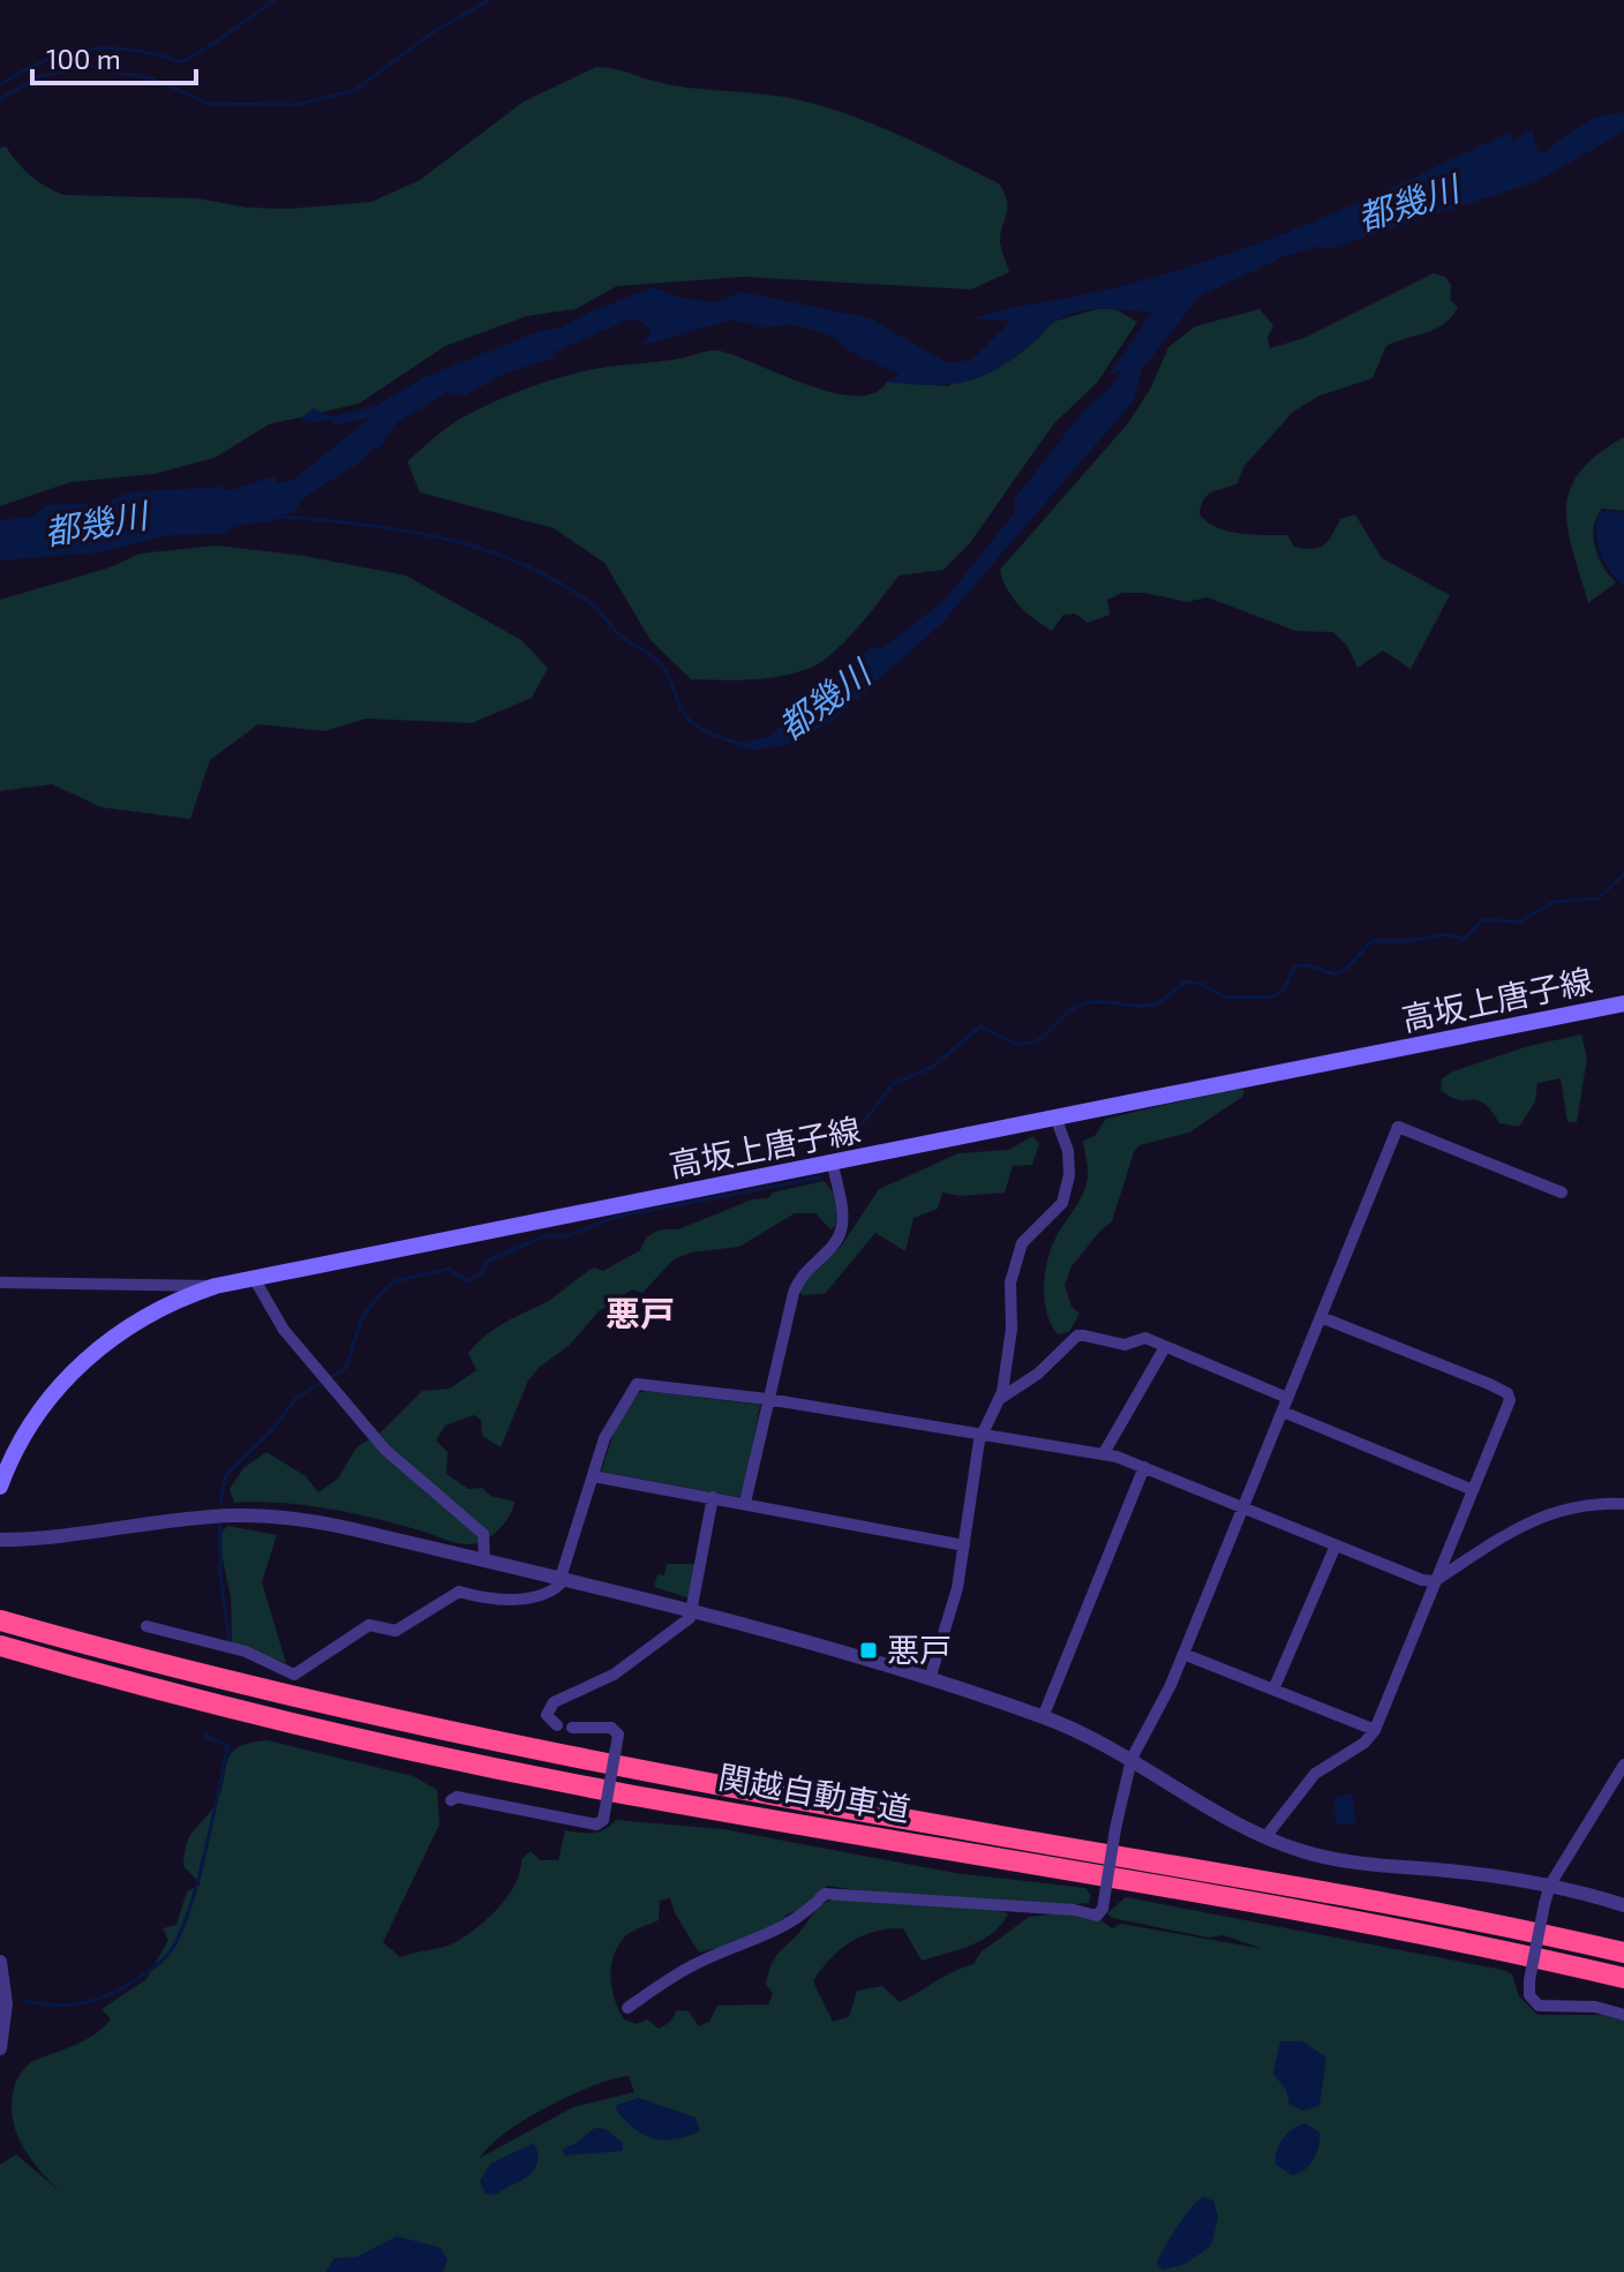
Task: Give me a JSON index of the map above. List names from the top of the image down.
{
  "streets": {
    "highway": ["関越自動車道"],
    "main road": ["高坂上唐子線"]
  },
  "districts": ["悪戸"],
  "water": ["都幾川"],
  "places": {
    "transit": ["悪戸"]
  },
  "scale_bar": "100 m"
}
